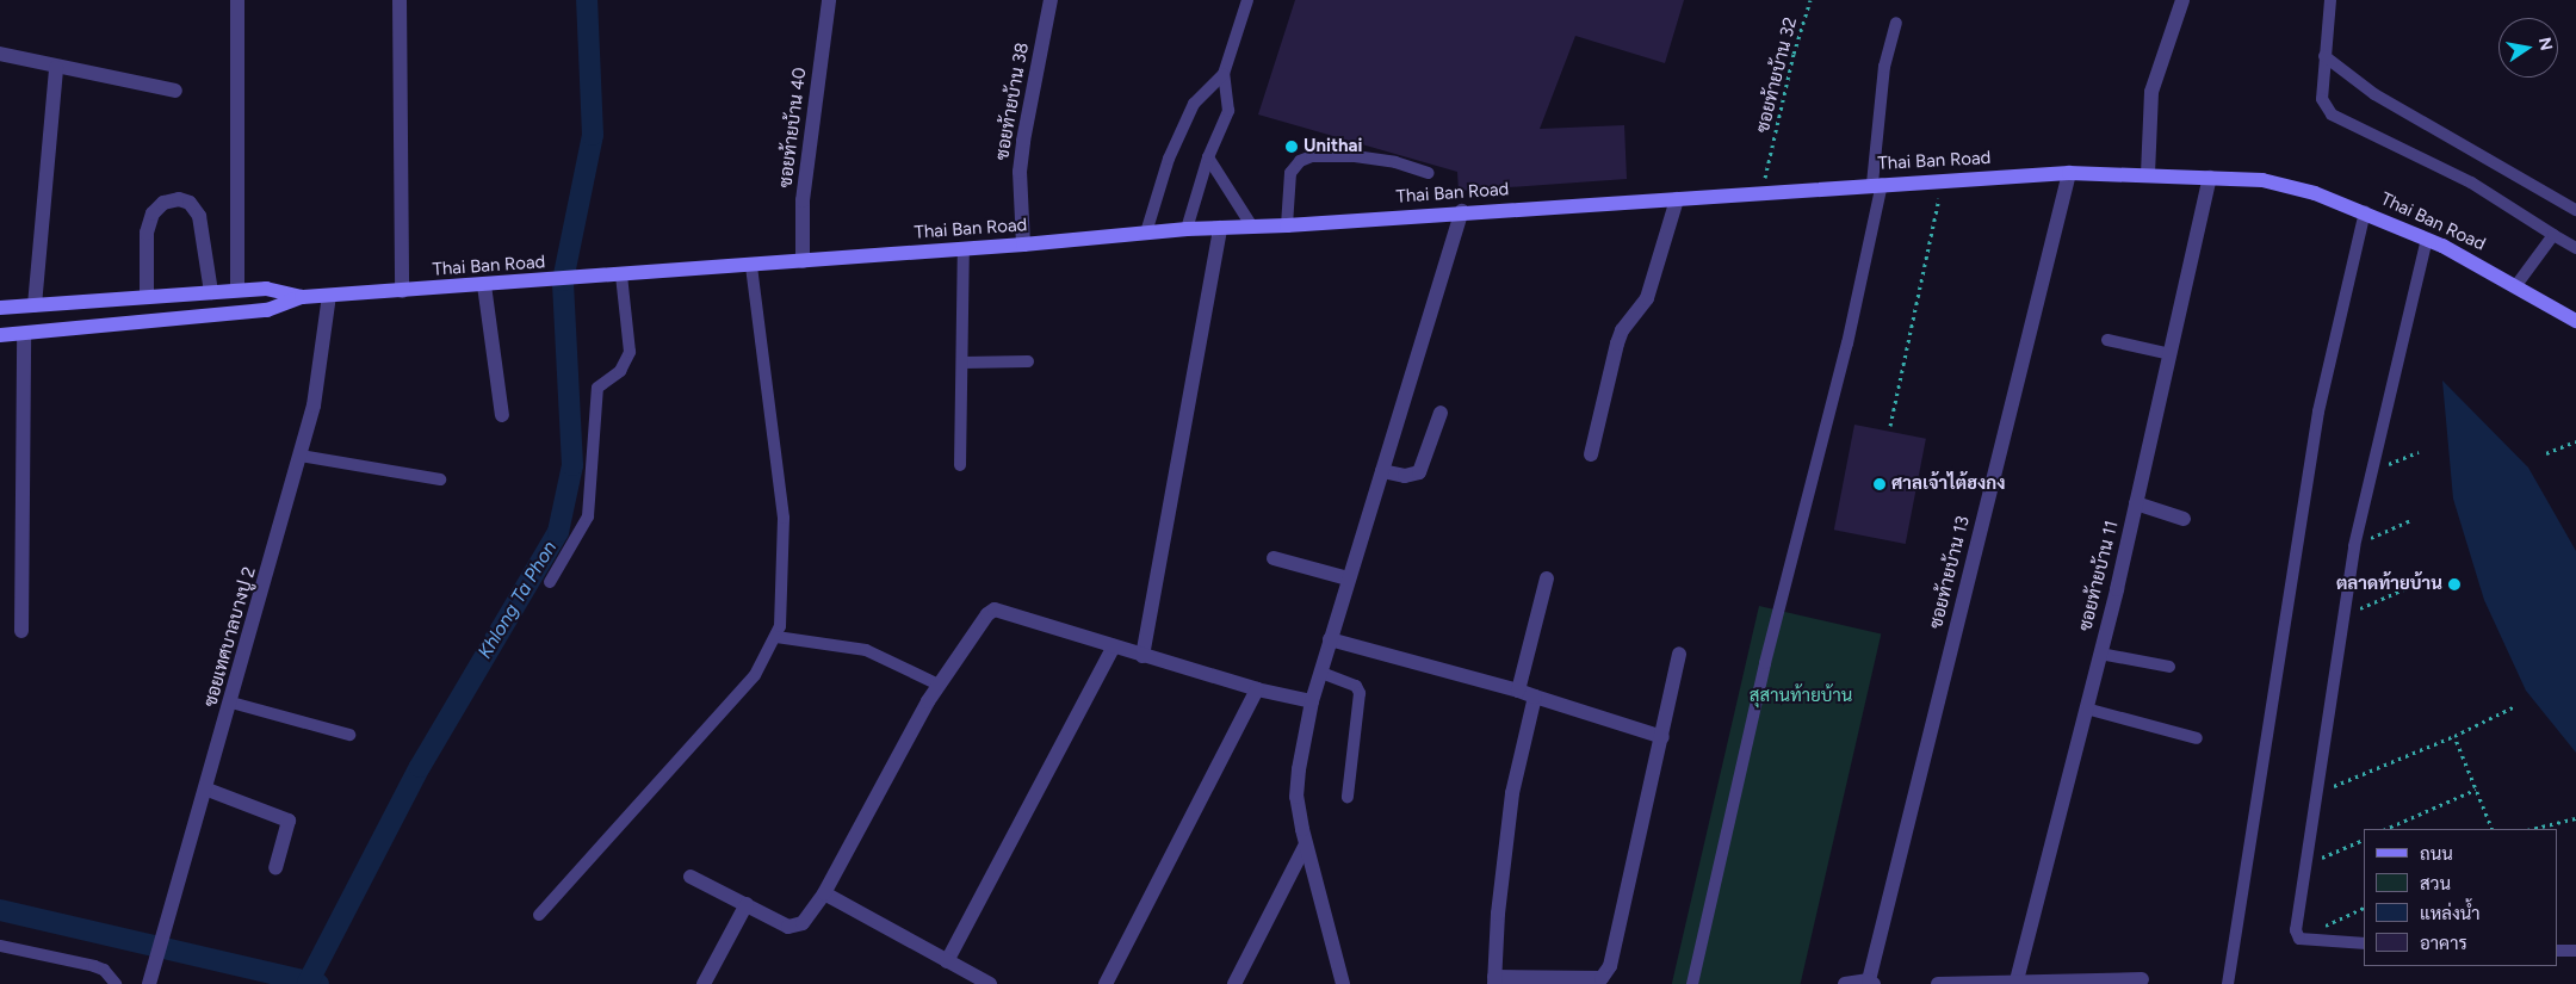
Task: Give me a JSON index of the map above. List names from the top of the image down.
{
  "streets": {
    "street": [
      "ซอยท้ายบ้าน 38",
      "ซอยท้ายบ้าน 40",
      "Thai Ban Road",
      "ซอยท้ายบ้าน 13",
      "ซอยท้ายบ้าน 11",
      "ซอยเทศบาลบางปู 2"
    ],
    "path": ["ซอยท้ายบ้าน 32"]
  },
  "crossings": [
    ["ซอยท้ายบ้าน 38", "Thai Ban Road"],
    ["ซอยท้ายบ้าน 40", "Thai Ban Road"],
    ["Thai Ban Road", "ซอยท้ายบ้าน 13"],
    ["Thai Ban Road", "ซอยท้ายบ้าน 11"],
    ["Thai Ban Road", "ซอยเทศบาลบางปู 2"]
  ],
  "water": ["Khlong Ta Phon"],
  "parks": ["สุสานท้ายบ้าน"],
  "places": ["Unithai", "ศาลเจ้าไต้ฮงกง", "ตลาดท้ายบ้าน"],
  "legend": [
    "ถนน",
    "สวน",
    "แหล่งน้ำ",
    "อาคาร"
  ],
  "north": "right"
}
